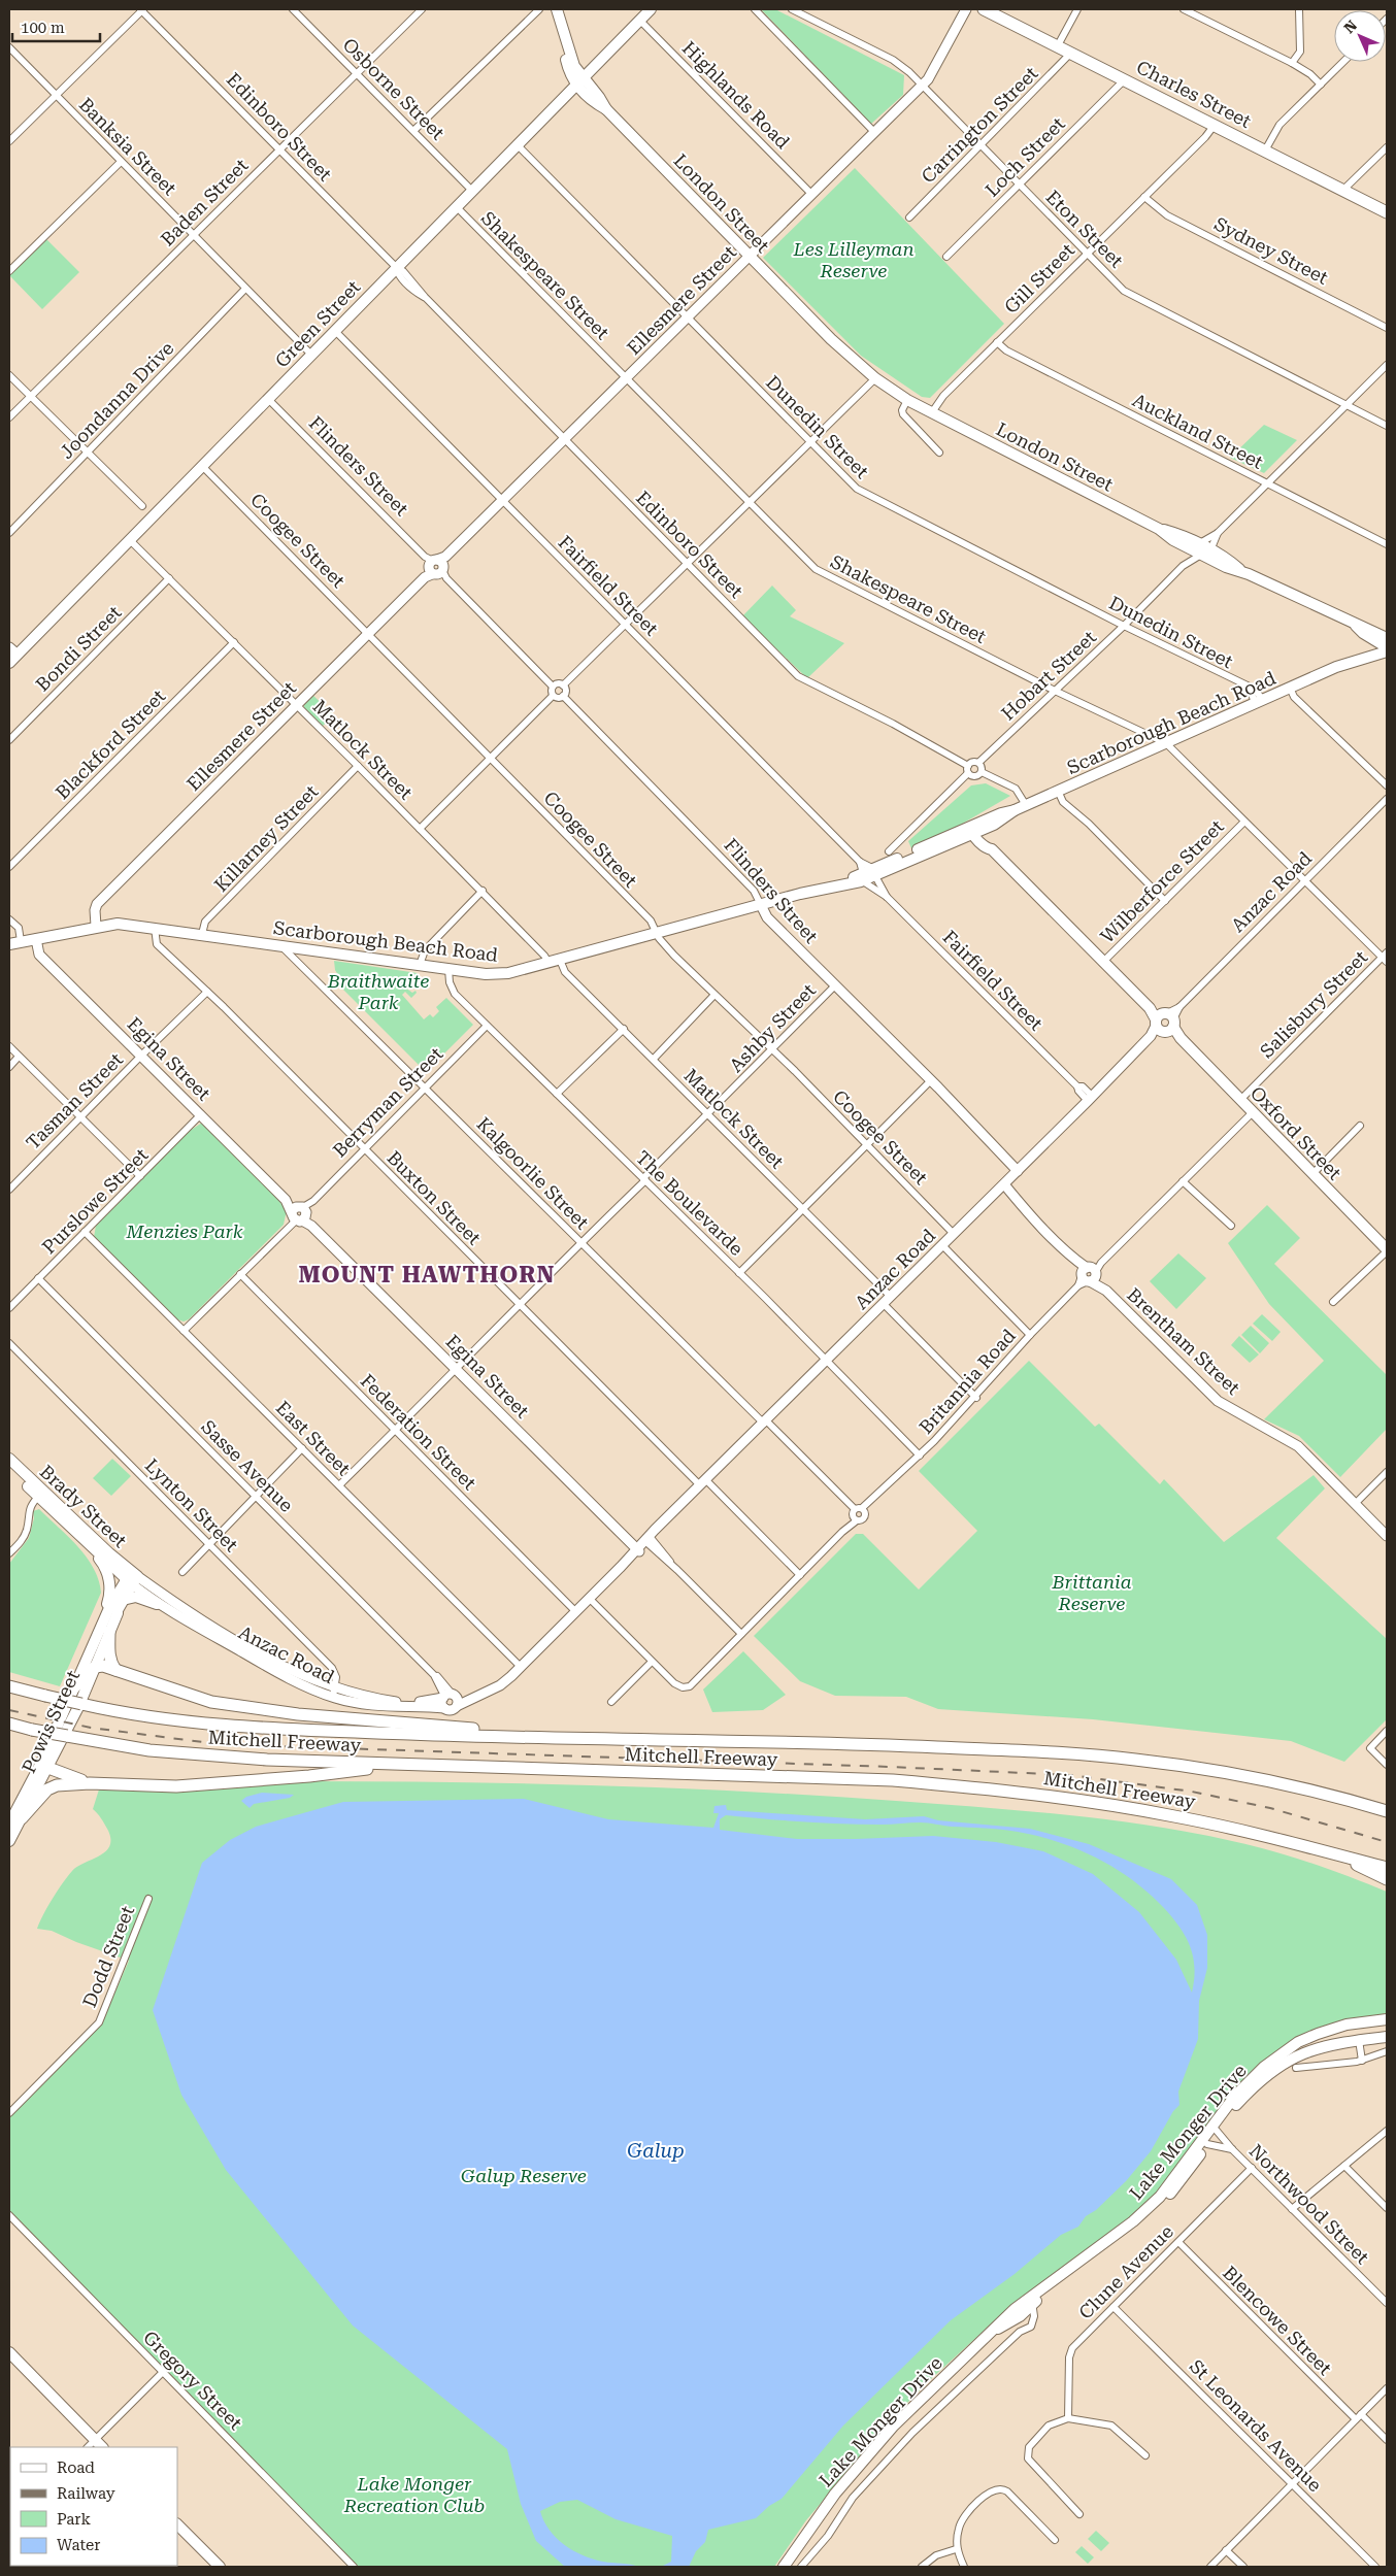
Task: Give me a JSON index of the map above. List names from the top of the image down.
{
  "streets": {
    "highway": ["Charles Street", "Mitchell Freeway"],
    "main road": [
      "London Street",
      "Green Street",
      "Scarborough Beach Road",
      "Oxford Street",
      "Brady Street",
      "Powis Street",
      "Lake Monger Drive"
    ],
    "street": [
      "Osborne Street",
      "Highlands Road",
      "Carrington Street",
      "Edinboro Street",
      "Banksia Street",
      "Loch Street",
      "Baden Street",
      "Eton Street",
      "Sydney Street",
      "Shakespeare Street",
      "Gill Street",
      "Ellesmere Street",
      "Joondanna Drive",
      "Dunedin Street",
      "Auckland Street",
      "Flinders Street",
      "Coogee Street",
      "Fairfield Street",
      "Bondi Street",
      "Hobart Street",
      "Blackford Street",
      "Matlock Street",
      "Killarney Street",
      "Wilberforce Street",
      "Anzac Road",
      "Salisbury Street",
      "Ashby Street",
      "Egina Street",
      "Tasman Street",
      "Berryman Street",
      "Kalgoorlie Street",
      "Buxton Street",
      "Purslowe Street",
      "The Boulevarde",
      "Brentham Street",
      "Britannia Road",
      "Federation Street",
      "East Street",
      "Sasse Avenue",
      "Lynton Street",
      "Dodd Street",
      "Northwood Street",
      "Clune Avenue",
      "Blencowe Street",
      "Gregory Street",
      "St Leonards Avenue"
    ]
  },
  "crossings": [
    ["Osborne Street", "Baden Street"],
    ["Osborne Street", "Green Street"],
    ["Charles Street", "Carrington Street"],
    ["Charles Street", "Loch Street"],
    ["Charles Street", "Gill Street"],
    ["Highlands Road", "Ellesmere Street"],
    ["Highlands Road", "Green Street"],
    ["Carrington Street", "Eton Street"],
    ["Edinboro Street", "Baden Street"],
    ["Edinboro Street", "Ellesmere Street"],
    ["Edinboro Street", "Green Street"],
    ["Edinboro Street", "Hobart Street"],
    ["Banksia Street", "Baden Street"],
    ["Banksia Street", "Green Street"],
    ["Banksia Street", "Joondanna Drive"],
    ["Loch Street", "Eton Street"],
    ["London Street", "Gill Street"],
    ["London Street", "Ellesmere Street"],
    ["London Street", "Green Street"],
    ["London Street", "Hobart Street"],
    ["Eton Street", "Gill Street"],
    ["Eton Street", "Ellesmere Street"],
    ["Eton Street", "Hobart Street"],
    ["Sydney Street", "Gill Street"],
    ["Shakespeare Street", "Ellesmere Street"],
    ["Shakespeare Street", "Green Street"],
    ["Shakespeare Street", "Hobart Street"],
    ["Shakespeare Street", "Scarborough Beach Road"],
    ["Shakespeare Street", "Wilberforce Street"],
    ["Shakespeare Street", "Anzac Road"],
    ["Shakespeare Street", "Salisbury Street"],
    ["Gill Street", "Auckland Street"],
    ["Ellesmere Street", "Dunedin Street"],
    ["Ellesmere Street", "Flinders Street"],
    ["Ellesmere Street", "Coogee Street"],
    ["Ellesmere Street", "Fairfield Street"],
    ["Ellesmere Street", "Scarborough Beach Road"],
    ["Ellesmere Street", "Matlock Street"],
    ["Green Street", "Dunedin Street"],
    ["Green Street", "Flinders Street"],
    ["Green Street", "Coogee Street"],
    ["Green Street", "Fairfield Street"],
    ["Green Street", "Matlock Street"],
    ["Dunedin Street", "Hobart Street"],
    ["Dunedin Street", "Scarborough Beach Road"],
    ["Auckland Street", "Hobart Street"],
    ["Flinders Street", "Scarborough Beach Road"],
    ["Flinders Street", "Anzac Road"],
    ["Flinders Street", "Ashby Street"],
    ["Coogee Street", "Scarborough Beach Road"],
    ["Coogee Street", "Anzac Road"],
    ["Coogee Street", "Ashby Street"],
    ["Fairfield Street", "Scarborough Beach Road"],
    ["Fairfield Street", "Anzac Road"],
    ["Bondi Street", "Matlock Street"],
    ["Scarborough Beach Road", "Matlock Street"],
    ["Scarborough Beach Road", "Killarney Street"],
    ["Scarborough Beach Road", "Egina Street"],
    ["Scarborough Beach Road", "Kalgoorlie Street"],
    ["Scarborough Beach Road", "Buxton Street"],
    ["Scarborough Beach Road", "The Boulevarde"],
    ["Blackford Street", "Matlock Street"],
    ["Matlock Street", "Killarney Street"],
    ["Matlock Street", "Anzac Road"],
    ["Matlock Street", "Ashby Street"],
    ["Matlock Street", "Britannia Road"],
    ["Anzac Road", "Egina Street"],
    ["Anzac Road", "Oxford Street"],
    ["Anzac Road", "Kalgoorlie Street"],
    ["Anzac Road", "Buxton Street"],
    ["Anzac Road", "The Boulevarde"],
    ["Anzac Road", "Brentham Street"],
    ["Anzac Road", "Federation Street"],
    ["Anzac Road", "East Street"],
    ["Anzac Road", "Sasse Avenue"],
    ["Anzac Road", "Lynton Street"],
    ["Anzac Road", "Brady Street"],
    ["Anzac Road", "Powis Street"],
    ["Salisbury Street", "Oxford Street"],
    ["Ashby Street", "Egina Street"],
    ["Ashby Street", "Kalgoorlie Street"],
    ["Ashby Street", "Buxton Street"],
    ["Ashby Street", "The Boulevarde"],
    ["Ashby Street", "Federation Street"],
    ["Ashby Street", "East Street"],
    ["Egina Street", "Tasman Street"],
    ["Egina Street", "Berryman Street"],
    ["Egina Street", "Purslowe Street"],
    ["Tasman Street", "Buxton Street"],
    ["Berryman Street", "Kalgoorlie Street"],
    ["Berryman Street", "Buxton Street"],
    ["Berryman Street", "The Boulevarde"],
    ["Berryman Street", "Federation Street"],
    ["Berryman Street", "East Street"],
    ["Oxford Street", "Britannia Road"],
    ["Kalgoorlie Street", "Britannia Road"],
    ["Buxton Street", "Britannia Road"],
    ["Purslowe Street", "East Street"],
    ["Purslowe Street", "Sasse Avenue"],
    ["The Boulevarde", "Britannia Road"],
    ["Brentham Street", "Britannia Road"],
    ["Brady Street", "Powis Street"],
    ["Lake Monger Drive", "Northwood Street"],
    ["Northwood Street", "Clune Avenue"],
    ["Clune Avenue", "Blencowe Street"],
    ["Clune Avenue", "St Leonards Avenue"]
  ],
  "districts": ["MOUNT HAWTHORN"],
  "water": ["Galup"],
  "parks": [
    "Les Lilleyman Reserve",
    "Braithwaite Park",
    "Menzies Park",
    "Brittania Reserve",
    "Galup Reserve",
    "Lake Monger Recreation Club"
  ],
  "legend": [
    "Road",
    "Railway",
    "Park",
    "Water"
  ],
  "scale_bar": "100 m",
  "north": "top left"
}
